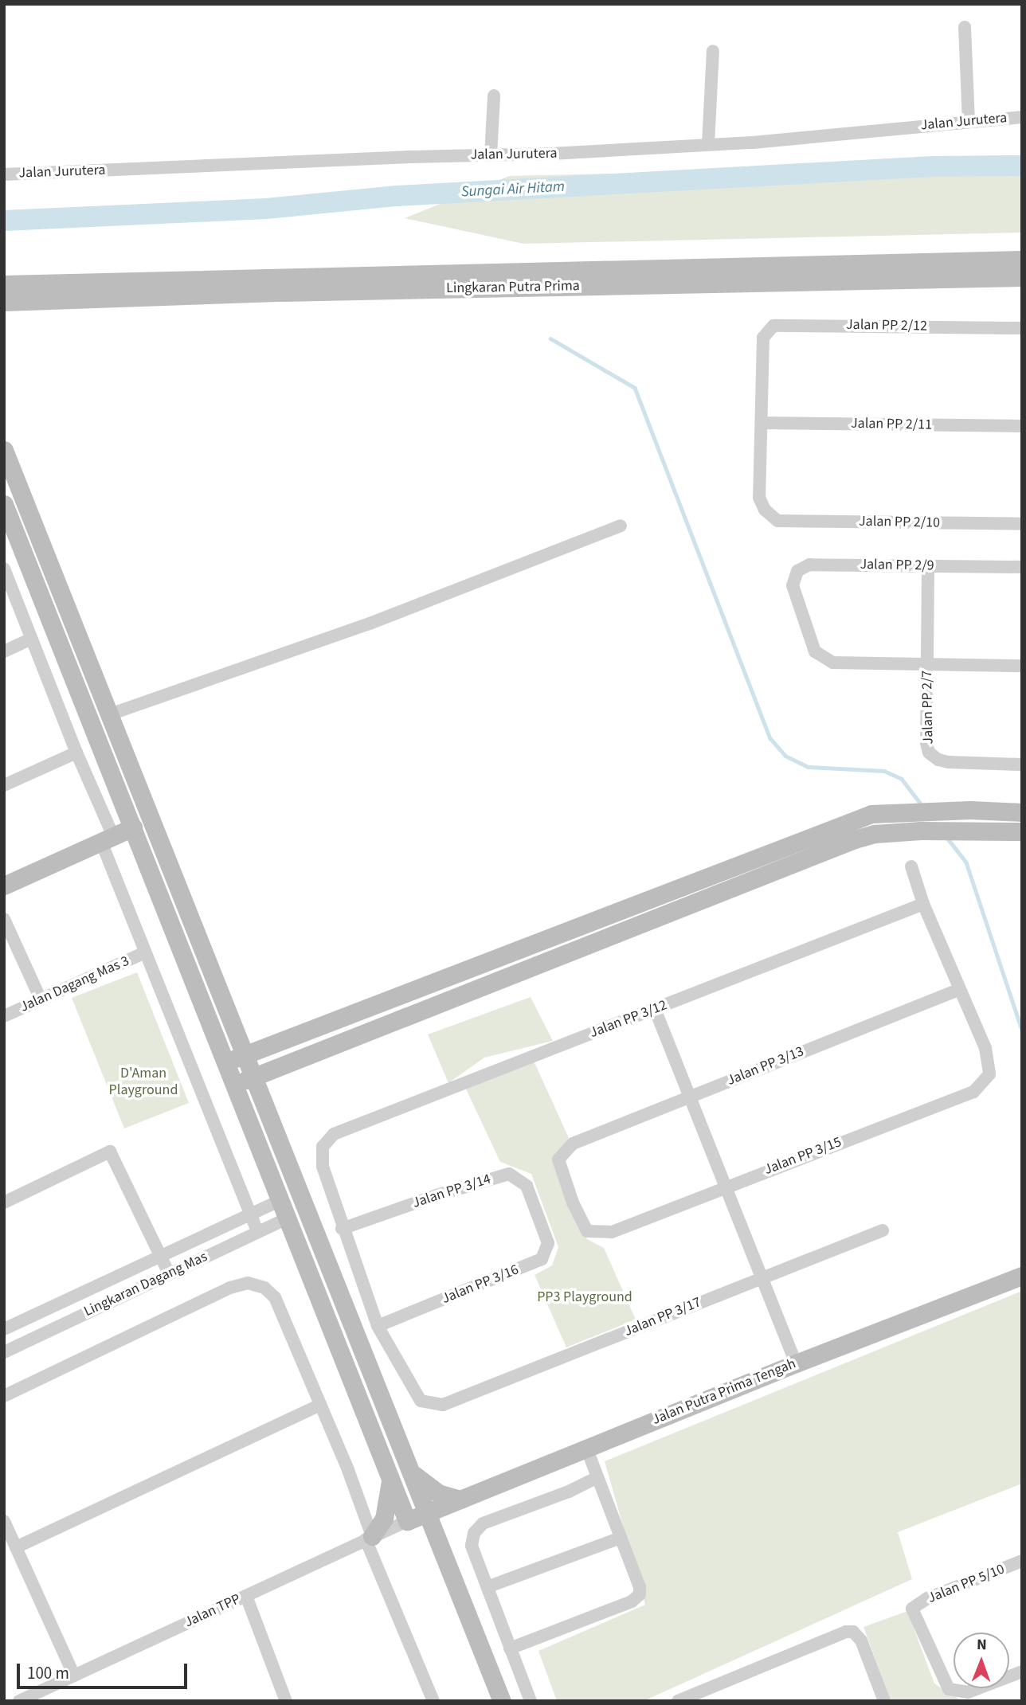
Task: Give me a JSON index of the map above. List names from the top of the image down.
{
  "streets": {
    "main road": ["Lingkaran Putra Prima", "Jalan Putra Prima Tengah"],
    "street": [
      "Jalan Jurutera",
      "Jalan PP 2/12",
      "Jalan PP 2/11",
      "Jalan PP 2/10",
      "Jalan PP 2/9",
      "Jalan PP 2/7",
      "Jalan Dagang Mas 3",
      "Jalan PP 3/12",
      "Jalan PP 3/13",
      "Jalan PP 3/15",
      "Jalan PP 3/14",
      "Lingkaran Dagang Mas",
      "Jalan PP 3/16",
      "Jalan PP 3/17",
      "Jalan PP 5/10",
      "Jalan TPP"
    ]
  },
  "crossings": [
    ["Jalan PP 2/12", "Jalan PP 2/11"],
    ["Jalan PP 2/12", "Jalan PP 2/10"],
    ["Jalan PP 2/11", "Jalan PP 2/10"],
    ["Jalan PP 2/9", "Jalan PP 2/7"],
    ["Jalan PP 3/12", "Jalan PP 3/14"],
    ["Jalan PP 3/13", "Jalan PP 3/15"],
    ["Jalan PP 3/14", "Jalan PP 3/16"],
    ["Jalan PP 3/16", "Jalan PP 3/17"],
    ["Jalan Putra Prima Tengah", "Jalan TPP"]
  ],
  "water": ["Sungai Air Hitam"],
  "parks": ["D'Aman Playground", "PP3 Playground"],
  "scale_bar": "100 m",
  "north": "top"
}
